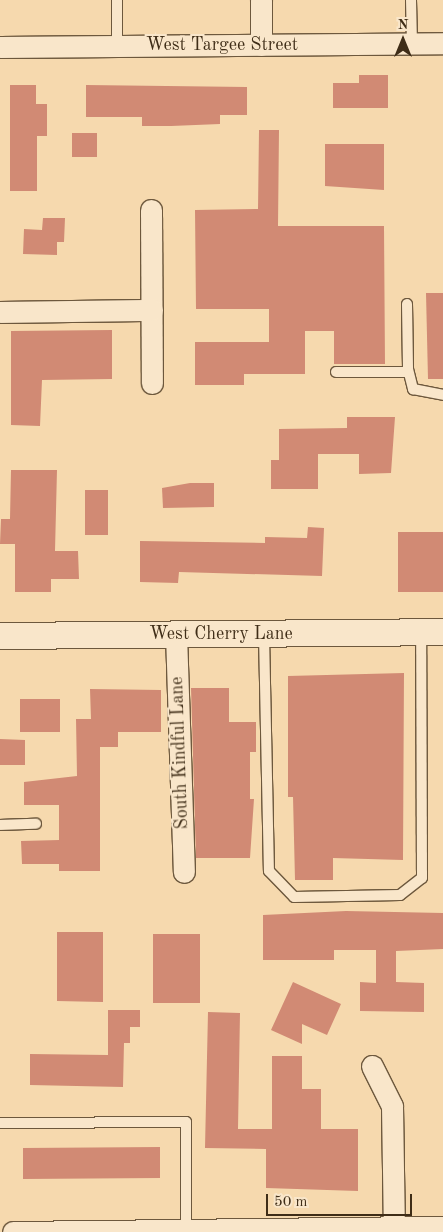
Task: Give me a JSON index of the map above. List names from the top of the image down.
{
  "streets": {
    "street": ["West Targee Street", "West Cherry Lane", "South Kindful Lane"]
  },
  "crossings": [
    ["West Cherry Lane", "South Kindful Lane"]
  ],
  "scale_bar": "50 m",
  "north": "top"
}
